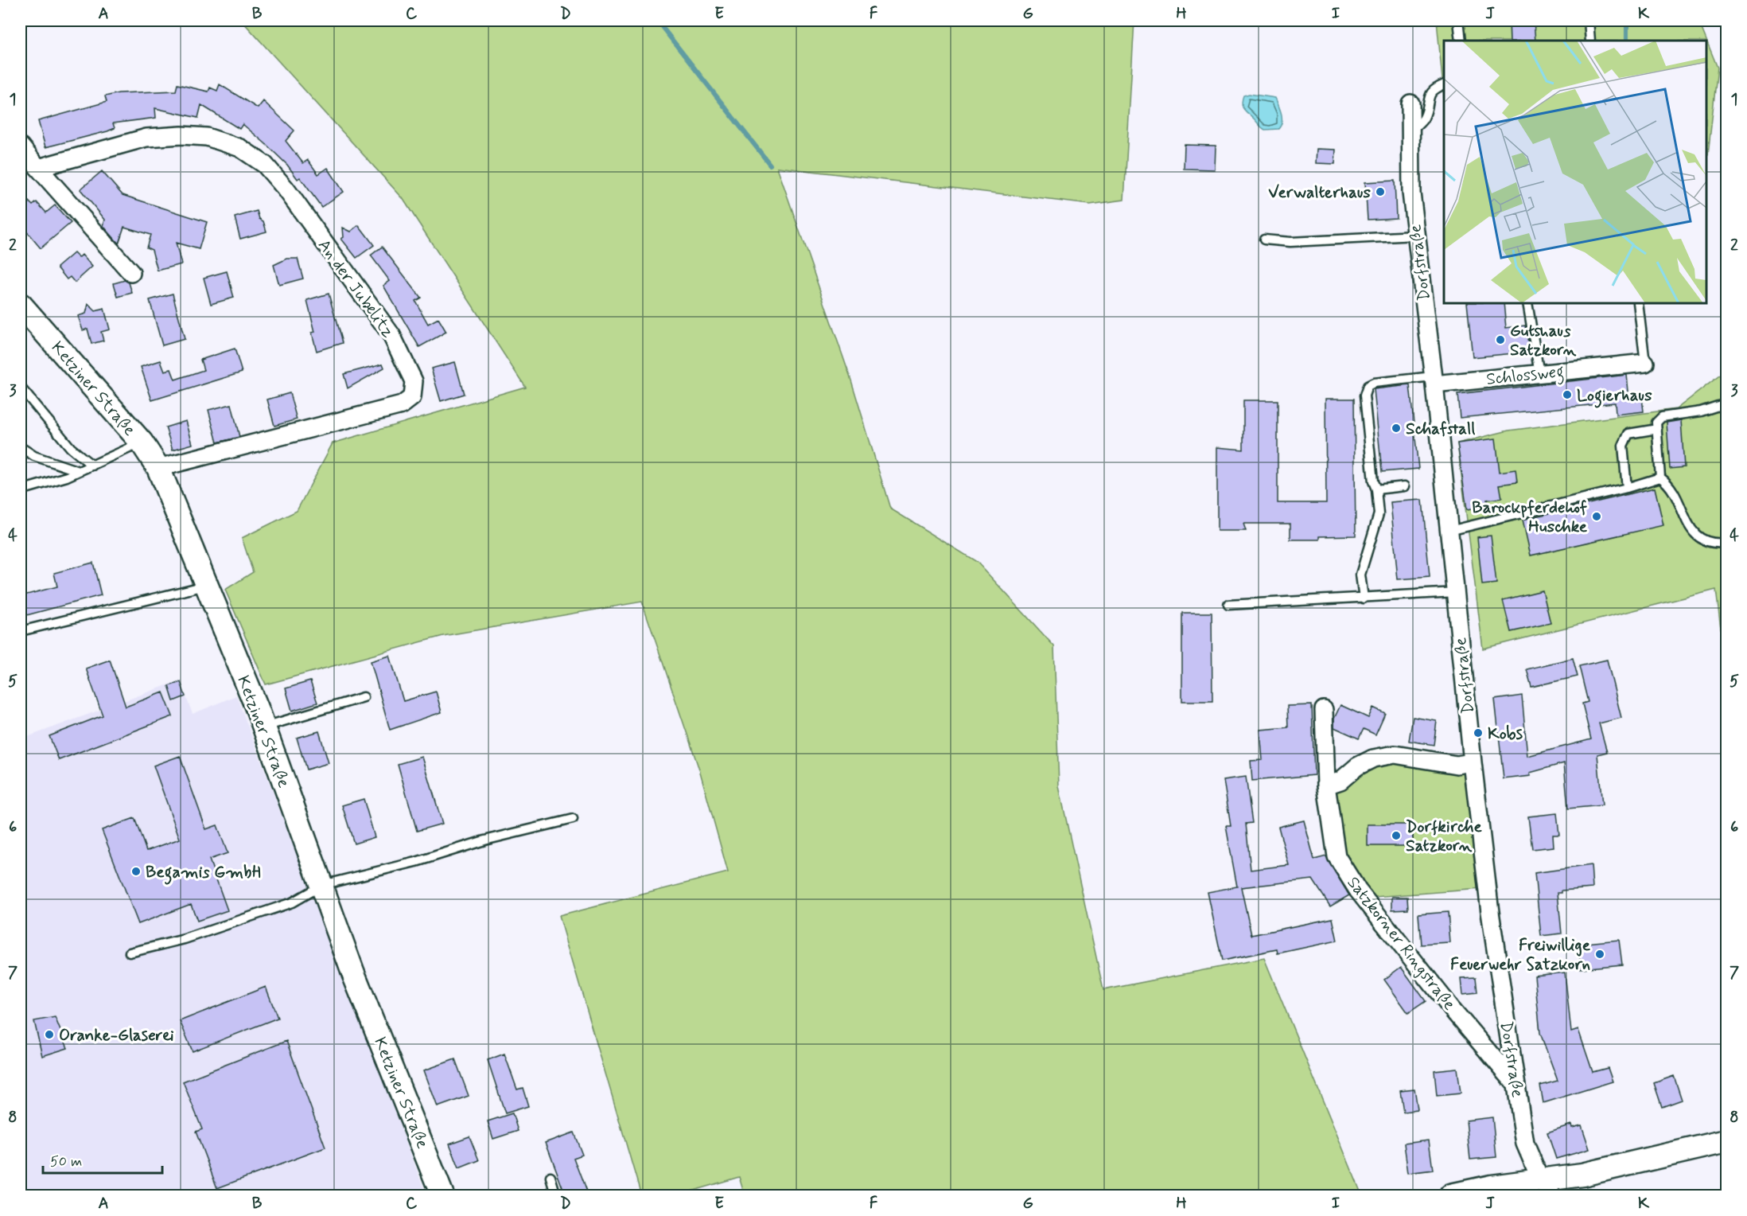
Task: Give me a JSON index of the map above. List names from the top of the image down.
{
  "streets": {
    "street": [
      "Dorfstraße",
      "An der Jubelitz",
      "Schlossweg",
      "Ketziner Straße",
      "Satzkorner Ringstraße"
    ]
  },
  "crossings": [
    ["Dorfstraße", "Schlossweg"],
    ["Dorfstraße", "Satzkorner Ringstraße"],
    ["An der Jubelitz", "Ketziner Straße"]
  ],
  "places": [
    "Verwalterhaus",
    "Gutshaus Satzkorn",
    "Logierhaus",
    "Schafstall",
    "Barockpferdehof Huschke",
    "Kobs",
    "Dorfkirche Satzkorn",
    "Begamis GmbH",
    "Freiwillige Feuerwehr Satzkorn",
    "Oranke-Glaserei"
  ],
  "scale_bar": "50 m",
  "grid": {
    "columns": [
      "A",
      "B",
      "C",
      "D",
      "E",
      "F",
      "G",
      "H",
      "I",
      "J",
      "K"
    ],
    "rows": [
      "1",
      "2",
      "3",
      "4",
      "5",
      "6",
      "7",
      "8"
    ]
  }
}
